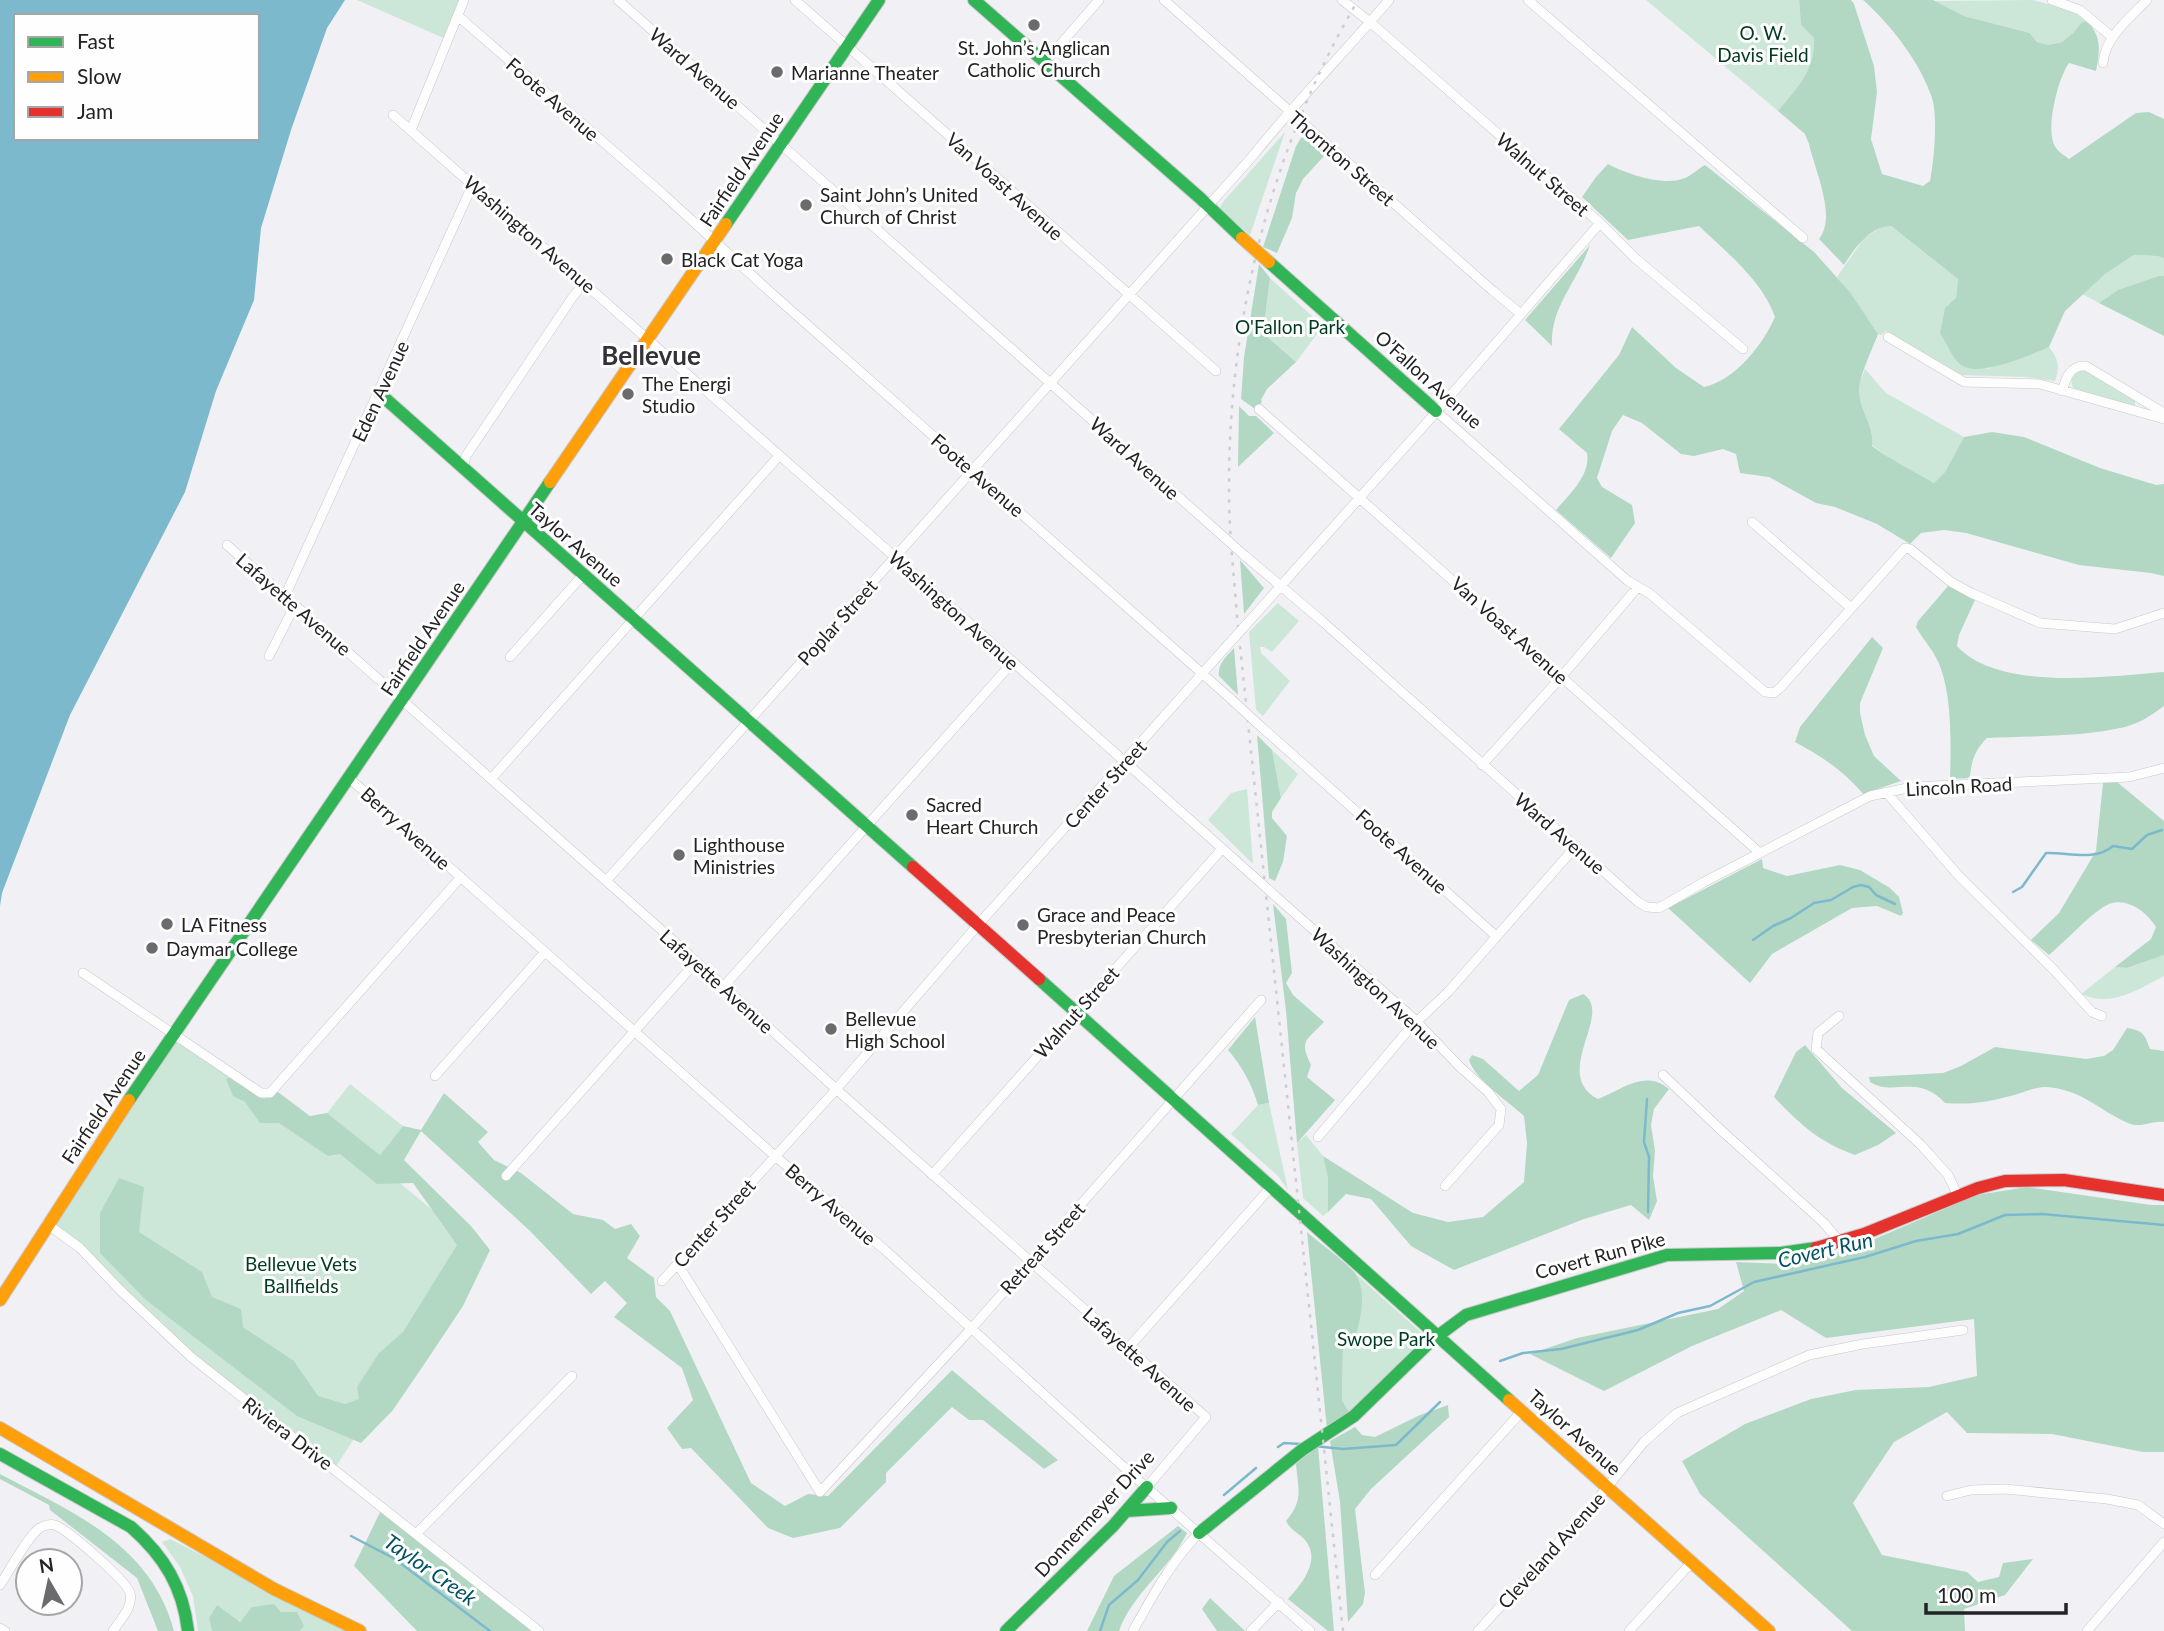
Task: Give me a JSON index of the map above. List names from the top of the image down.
{
  "streets": {
    "main road": [
      "Fairfield Avenue",
      "O’Fallon Avenue",
      "Taylor Avenue",
      "Covert Run Pike",
      "Donnermeyer Drive"
    ],
    "street": [
      "Ward Avenue",
      "Foote Avenue",
      "Thornton Street",
      "Walnut Street",
      "Van Voast Avenue",
      "Washington Avenue",
      "Eden Avenue",
      "Lafayette Avenue",
      "Poplar Street",
      "Center Street",
      "Lincoln Road",
      "Berry Avenue",
      "Retreat Street",
      "Riviera Drive",
      "Cleveland Avenue"
    ]
  },
  "crossings": [
    ["Ward Avenue", "Fairfield Avenue"],
    ["Ward Avenue", "Poplar Street"],
    ["Ward Avenue", "Center Street"],
    ["Ward Avenue", "Lincoln Road"],
    ["Foote Avenue", "Fairfield Avenue"],
    ["Foote Avenue", "Poplar Street"],
    ["Foote Avenue", "Center Street"],
    ["Thornton Street", "Poplar Street"],
    ["Thornton Street", "Center Street"],
    ["Fairfield Avenue", "Van Voast Avenue"],
    ["Fairfield Avenue", "Washington Avenue"],
    ["Fairfield Avenue", "Taylor Avenue"],
    ["Fairfield Avenue", "Lafayette Avenue"],
    ["Fairfield Avenue", "Berry Avenue"],
    ["Fairfield Avenue", "Riviera Drive"],
    ["Walnut Street", "Washington Avenue"],
    ["Walnut Street", "Taylor Avenue"],
    ["Walnut Street", "Lafayette Avenue"],
    ["Walnut Street", "Poplar Street"],
    ["Walnut Street", "Center Street"],
    ["Van Voast Avenue", "Poplar Street"],
    ["Van Voast Avenue", "Center Street"],
    ["Van Voast Avenue", "Lincoln Road"],
    ["Washington Avenue", "Eden Avenue"],
    ["Washington Avenue", "Poplar Street"],
    ["Washington Avenue", "Center Street"],
    ["O’Fallon Avenue", "Poplar Street"],
    ["O’Fallon Avenue", "Center Street"],
    ["Eden Avenue", "Taylor Avenue"],
    ["Eden Avenue", "Lafayette Avenue"],
    ["Taylor Avenue", "Poplar Street"],
    ["Taylor Avenue", "Center Street"],
    ["Taylor Avenue", "Retreat Street"],
    ["Taylor Avenue", "Covert Run Pike"],
    ["Taylor Avenue", "Cleveland Avenue"],
    ["Lafayette Avenue", "Poplar Street"],
    ["Lafayette Avenue", "Center Street"],
    ["Lafayette Avenue", "Retreat Street"],
    ["Lafayette Avenue", "Donnermeyer Drive"],
    ["Center Street", "Berry Avenue"],
    ["Center Street", "Retreat Street"],
    ["Berry Avenue", "Retreat Street"],
    ["Berry Avenue", "Covert Run Pike"],
    ["Berry Avenue", "Donnermeyer Drive"]
  ],
  "districts": ["Bellevue"],
  "water": ["Covert Run", "Taylor Creek"],
  "parks": [
    "O. W. Davis Field",
    "O'Fallon Park",
    "Bellevue Vets Ballfields",
    "Swope Park"
  ],
  "places": [
    "St. John’s Anglican Catholic Church",
    "Marianne Theater",
    "Saint John’s United Church of Christ",
    "Black Cat Yoga",
    "The Energi Studio",
    "Sacred Heart Church",
    "Lighthouse Ministries",
    "LA Fitness",
    "Grace and Peace Presbyterian Church",
    "Daymar College",
    "Bellevue High School"
  ],
  "legend": ["Fast", "Slow", "Jam"],
  "scale_bar": "100 m",
  "north": "top"
}
